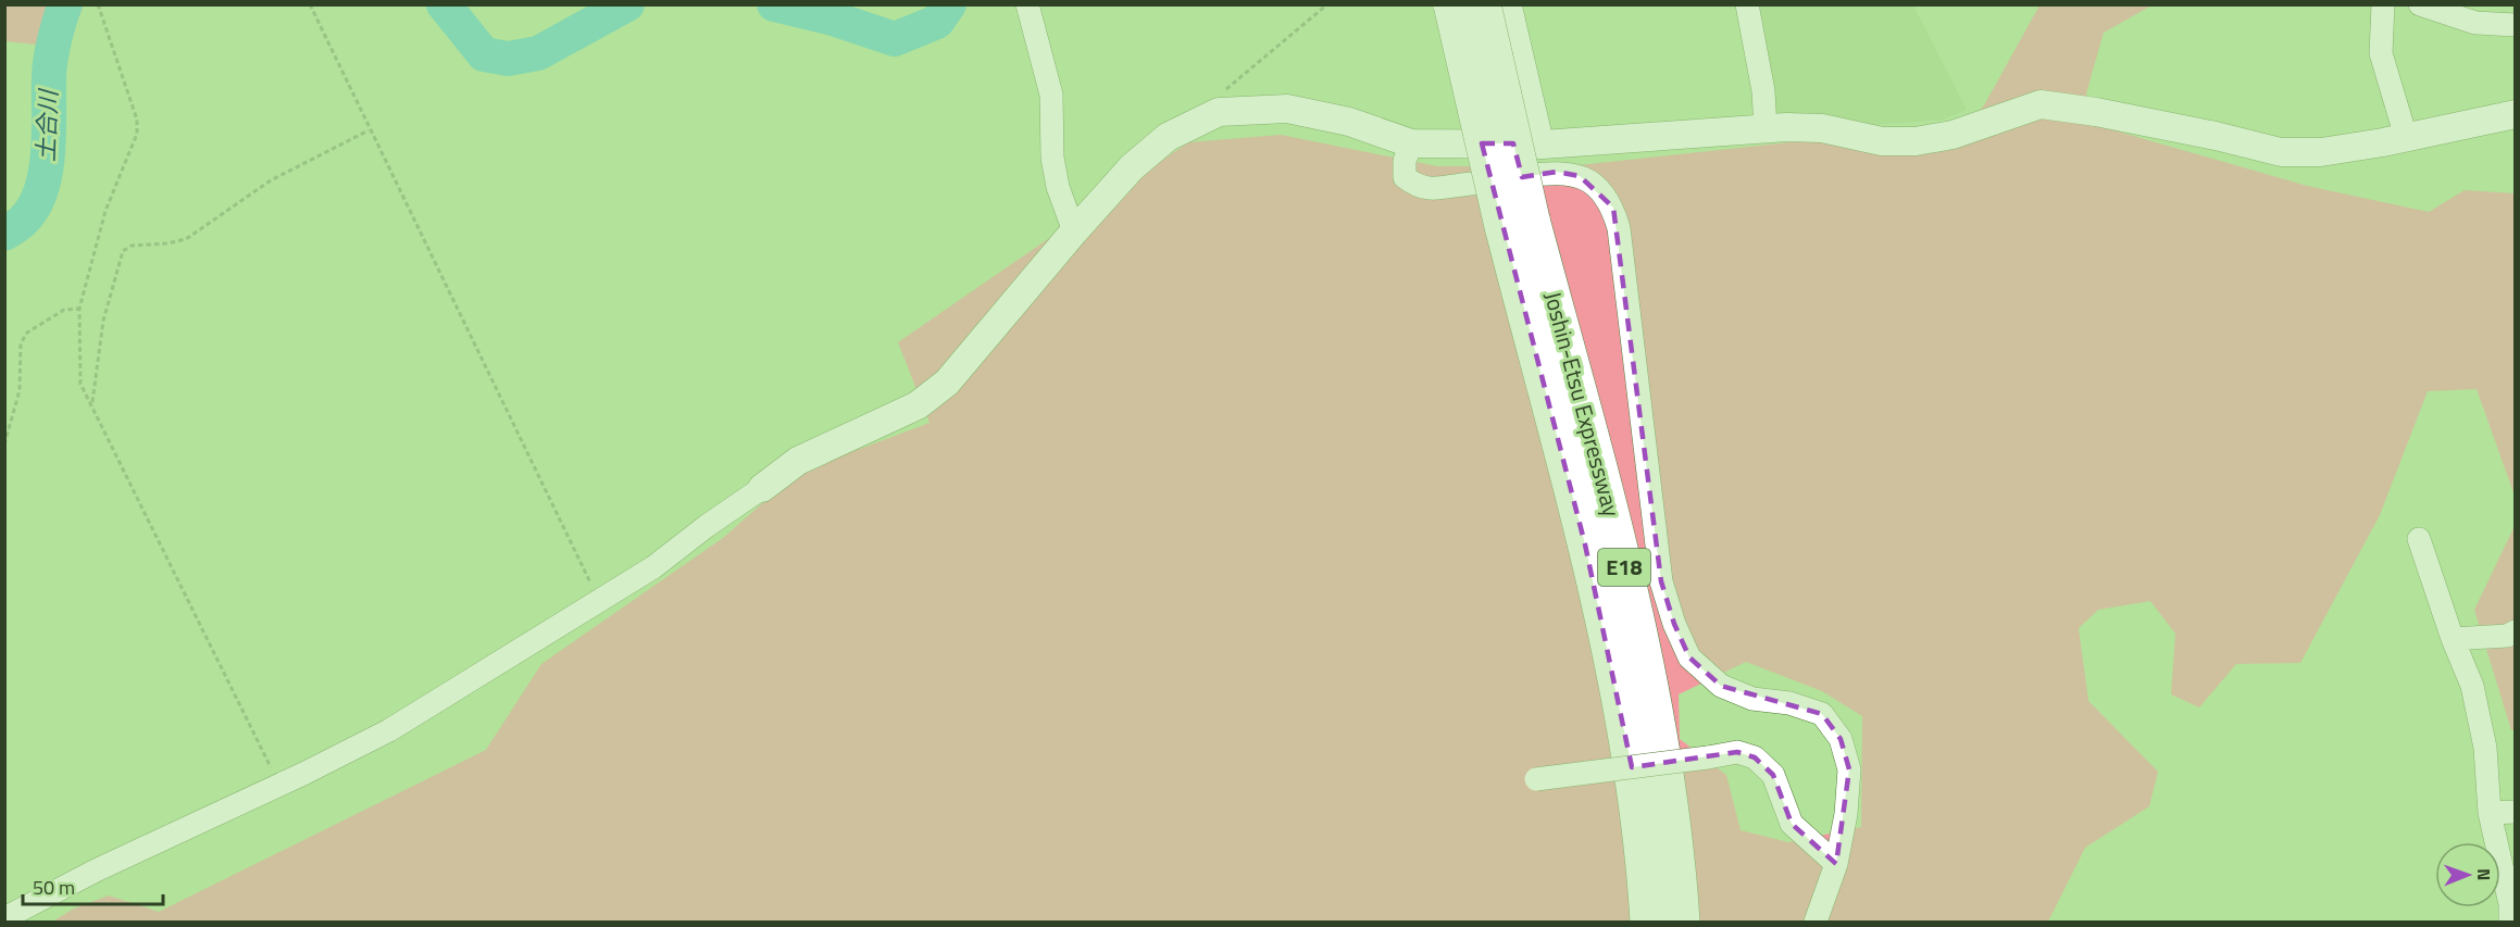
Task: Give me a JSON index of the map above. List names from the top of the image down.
{
  "streets": {
    "highway": ["Joshin-Etsu Expressway", "E18"]
  },
  "water": ["土合川"],
  "scale_bar": "50 m",
  "north": "right"
}
